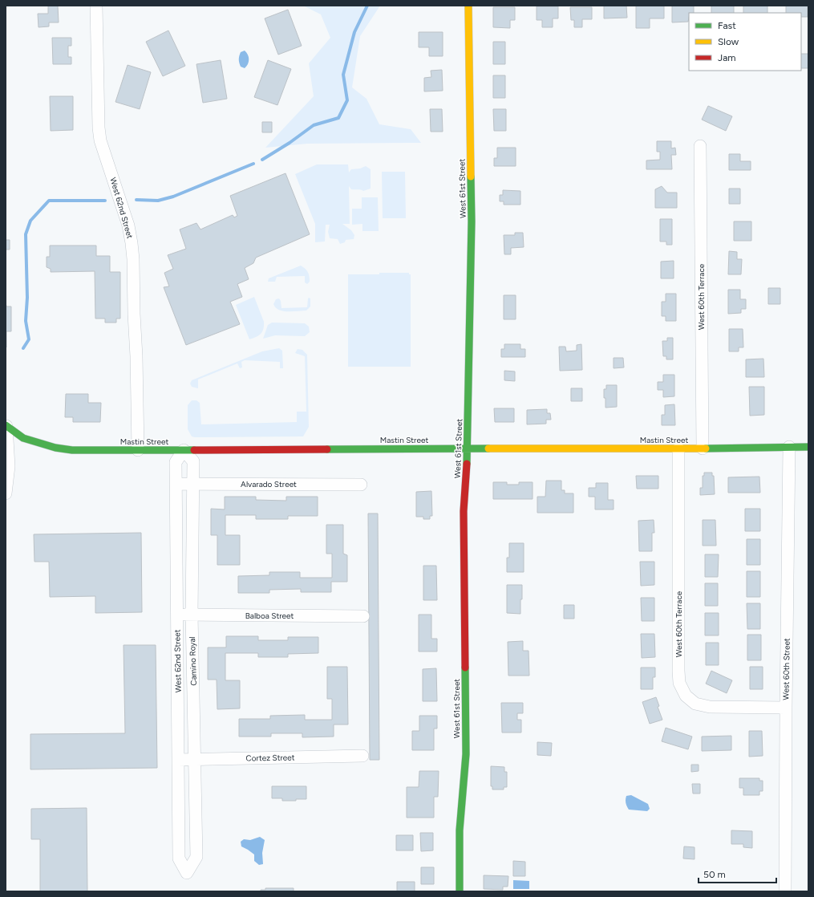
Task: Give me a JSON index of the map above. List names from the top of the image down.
{
  "streets": {
    "street": [
      "West 61st Street",
      "West 62nd Street",
      "West 60th Terrace",
      "Mastin Street",
      "Alvarado Street",
      "Balboa Street",
      "Camino Royal",
      "West 60th Street",
      "Cortez Street"
    ]
  },
  "crossings": [
    ["West 61st Street", "Mastin Street"],
    ["West 62nd Street", "Mastin Street"],
    ["West 62nd Street", "Alvarado Street"],
    ["West 62nd Street", "Balboa Street"],
    ["West 62nd Street", "Camino Royal"],
    ["West 62nd Street", "Cortez Street"],
    ["West 60th Terrace", "Mastin Street"],
    ["West 60th Terrace", "West 60th Street"],
    ["Mastin Street", "Camino Royal"],
    ["Mastin Street", "West 60th Street"],
    ["Alvarado Street", "Camino Royal"],
    ["Balboa Street", "Camino Royal"],
    ["Camino Royal", "Cortez Street"]
  ],
  "legend": ["Fast", "Slow", "Jam"],
  "scale_bar": "50 m"
}
